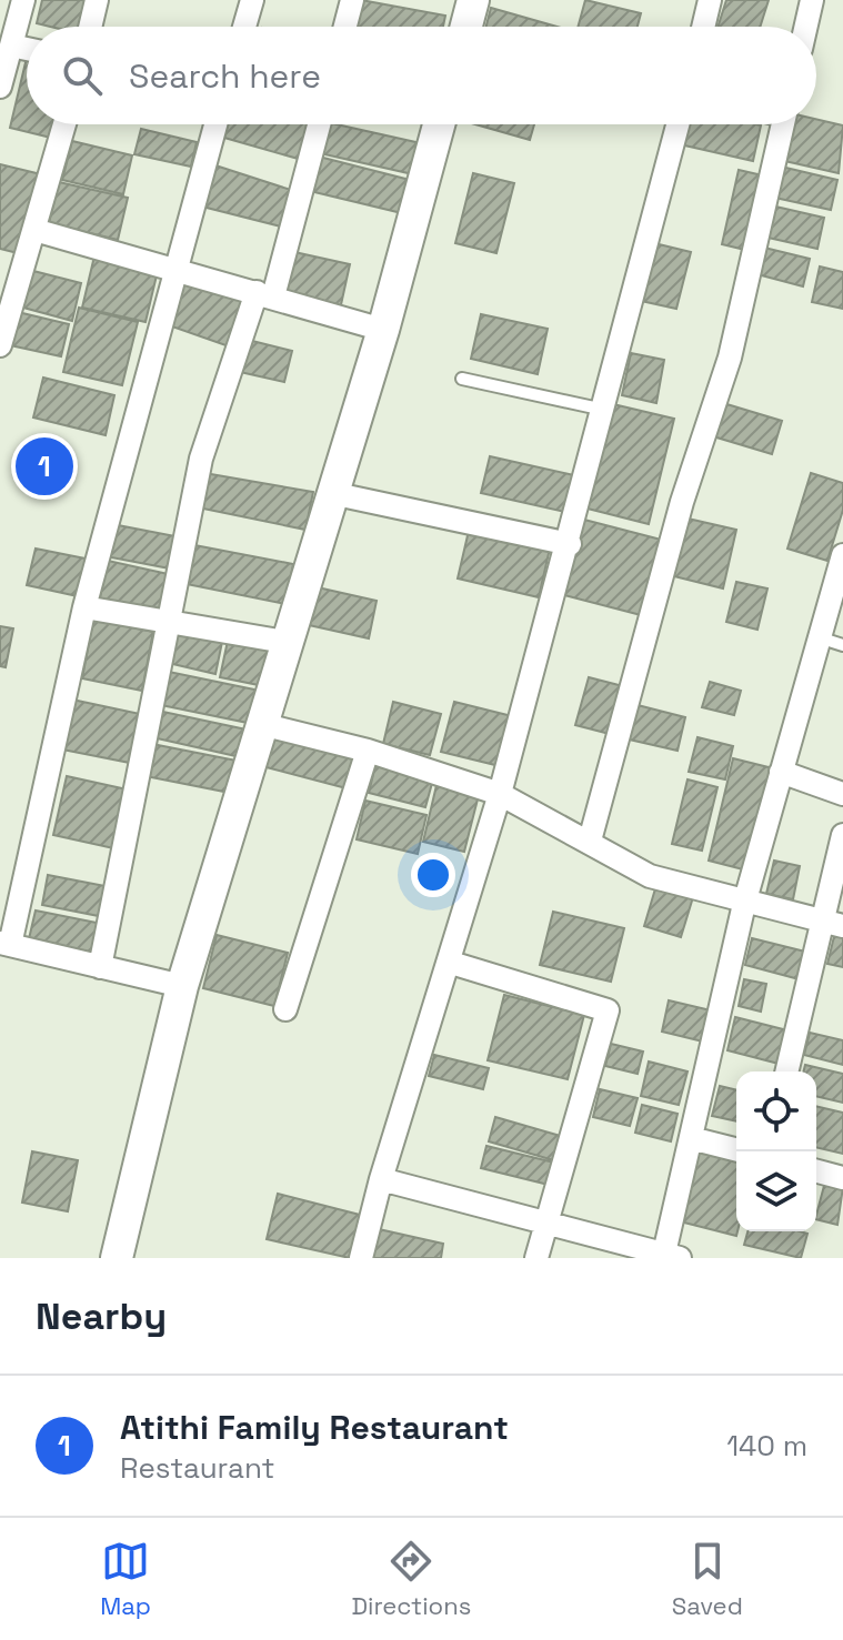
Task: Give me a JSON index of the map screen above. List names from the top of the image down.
{
  "page": {
    "search": "Search here",
    "pins": "1",
    "heading": "Nearby",
    "list": [
      {
        "mark": "1",
        "name": "Atithi Family Restaurant",
        "note": "Restaurant",
        "value": "140 m"
      }
    ],
    "nav": ["Map", "Directions", "Saved"]
  }
}
